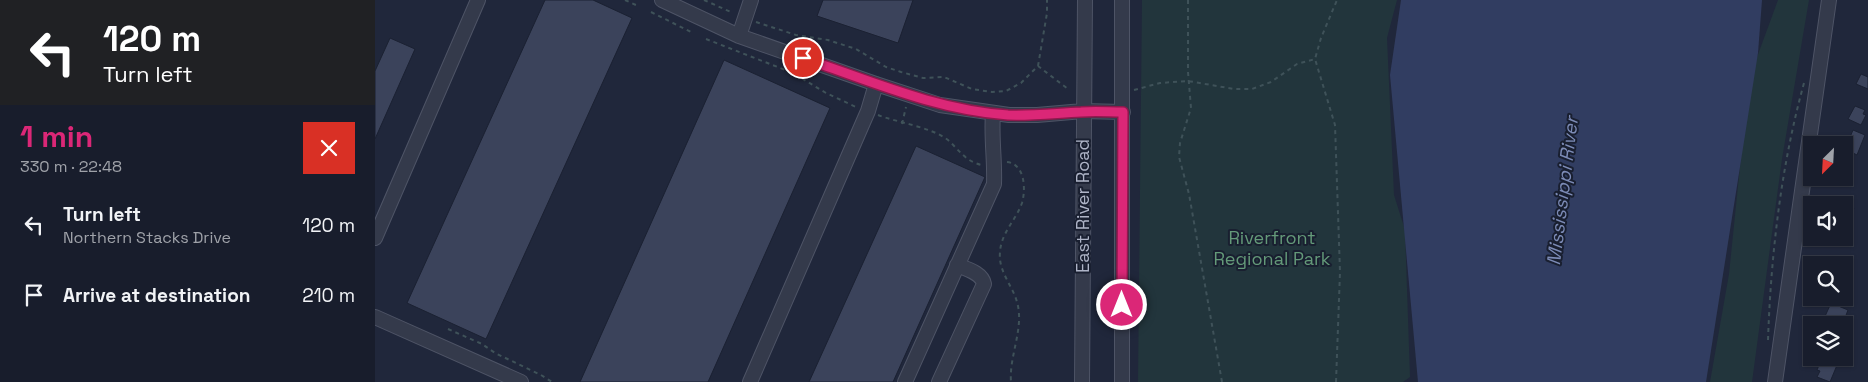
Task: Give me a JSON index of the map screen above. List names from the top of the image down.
{
  "streets": {
    "street": ["East River Road"]
  },
  "water": ["Mississippi River"],
  "parks": ["Riverfront Regional Park"],
  "north": "bottom left",
  "page": {
    "turn": ["120 m", "Turn left"],
    "heading": ["1 min", "330 m · 22:48"],
    "list": [
      {
        "name": "Turn left",
        "note": "Northern Stacks Drive",
        "value": "120 m"
      },
      {
        "name": "Arrive at destination",
        "value": "210 m"
      }
    ]
  }
}
